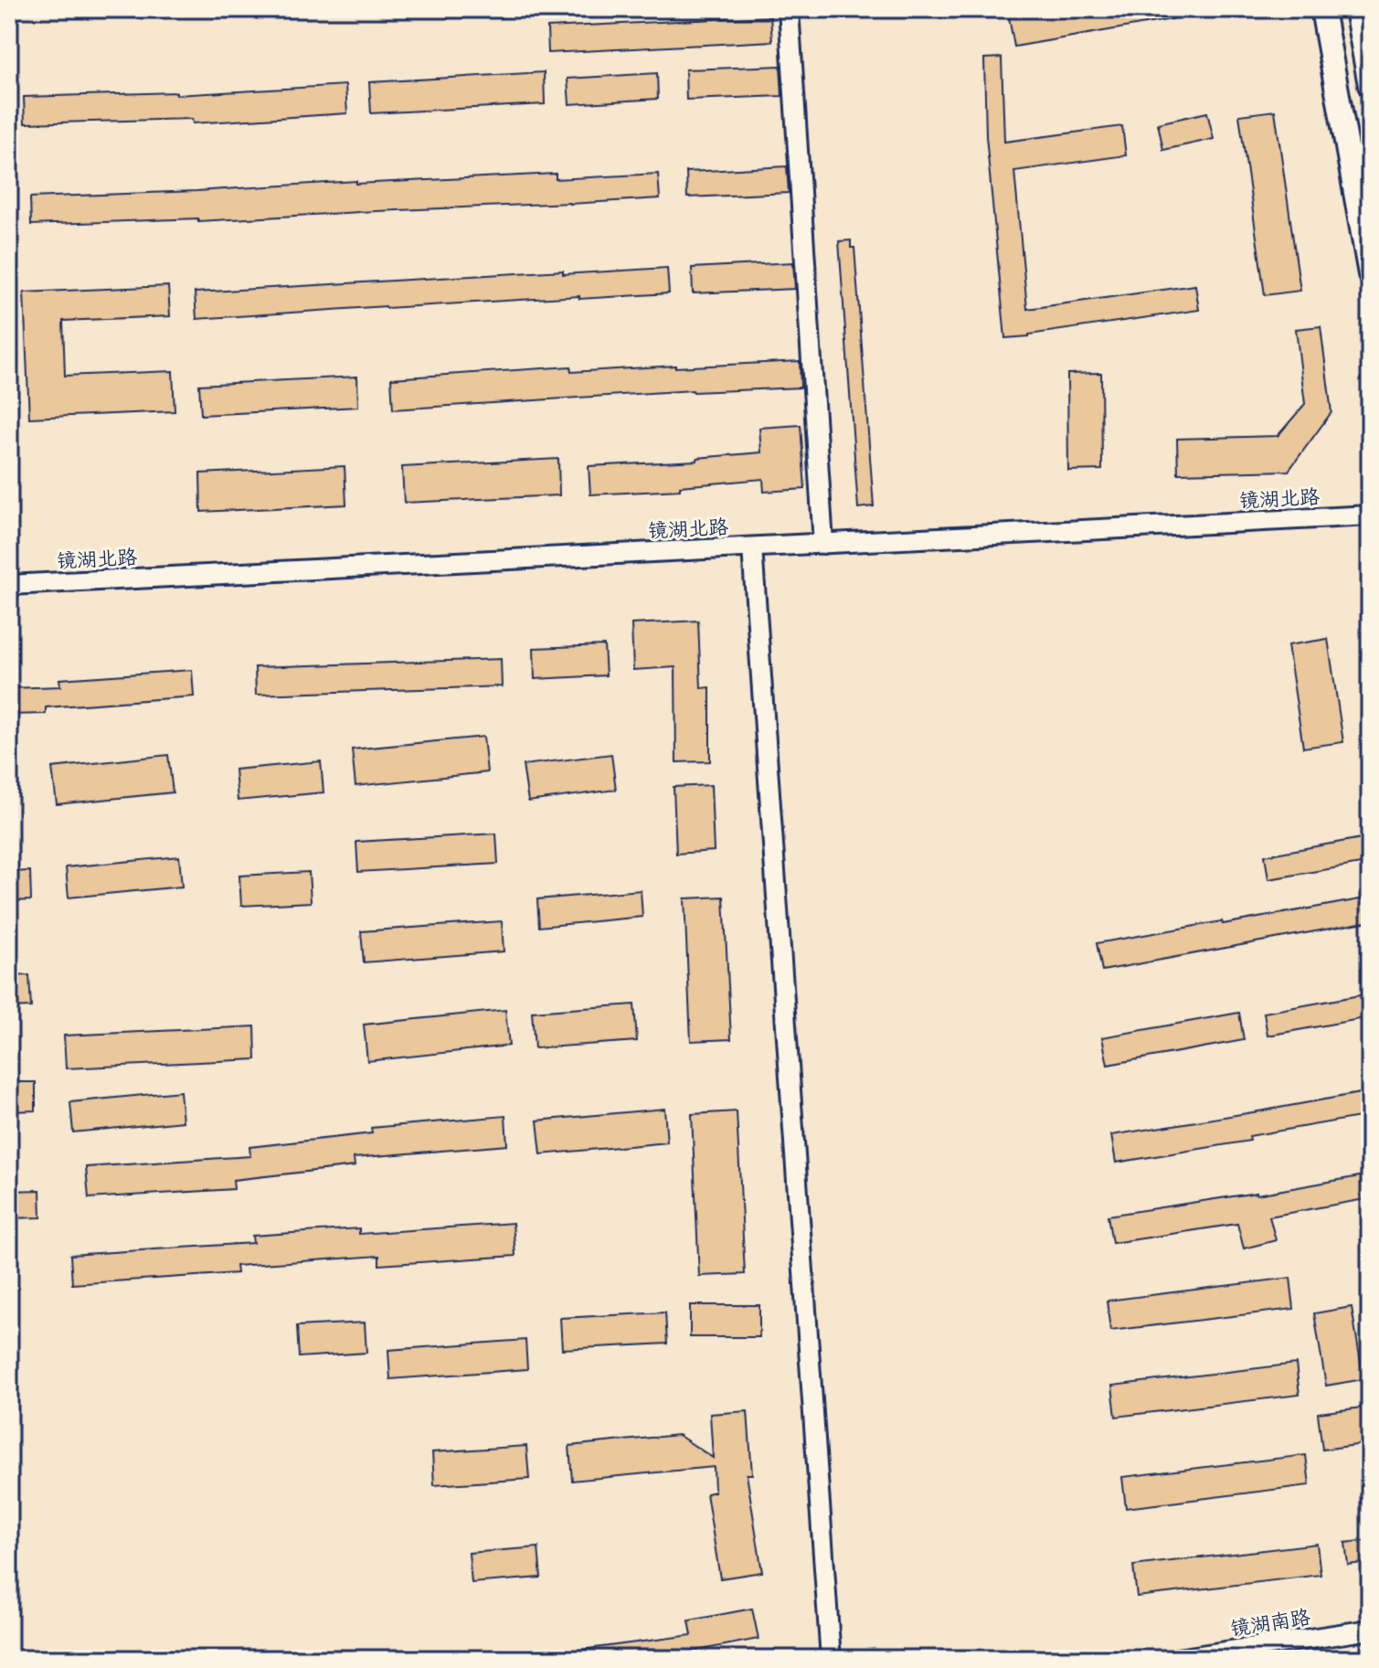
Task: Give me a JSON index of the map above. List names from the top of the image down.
{
  "streets": {
    "street": ["镜湖北路", "镜湖南路"]
  }
}
